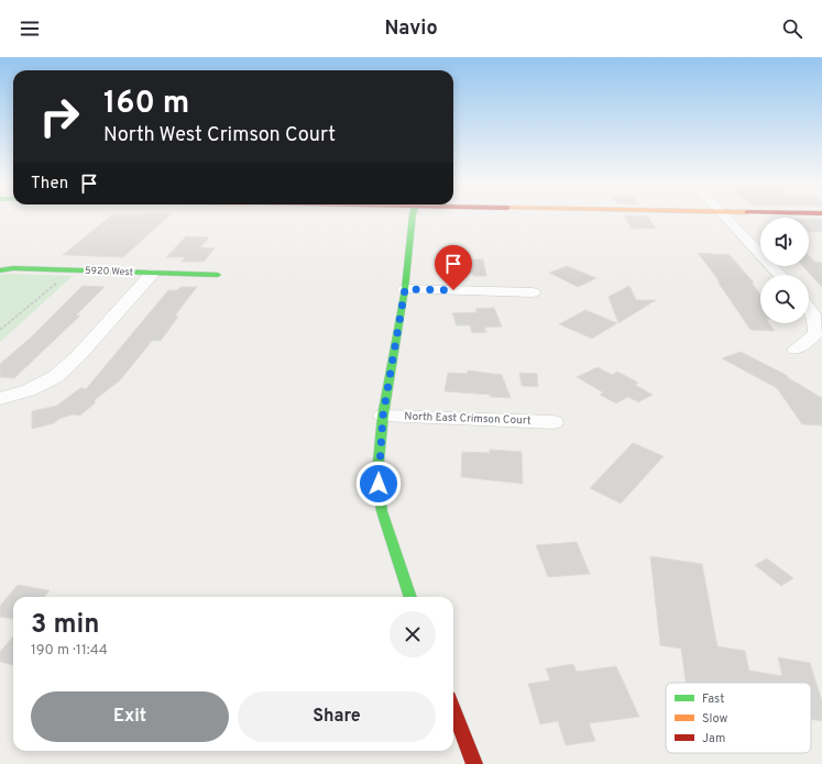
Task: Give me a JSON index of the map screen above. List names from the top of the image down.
{
  "streets": {
    "street": ["5920 West", "North East Crimson Court"]
  },
  "legend": ["Fast", "Slow", "Jam"],
  "page": {
    "header": "Navio",
    "turn": ["160 m", "North West Crimson Court"],
    "then": "Then",
    "heading": ["3 min", "190 m · 11:44"],
    "buttons": ["Exit", "Share"]
  }
}
